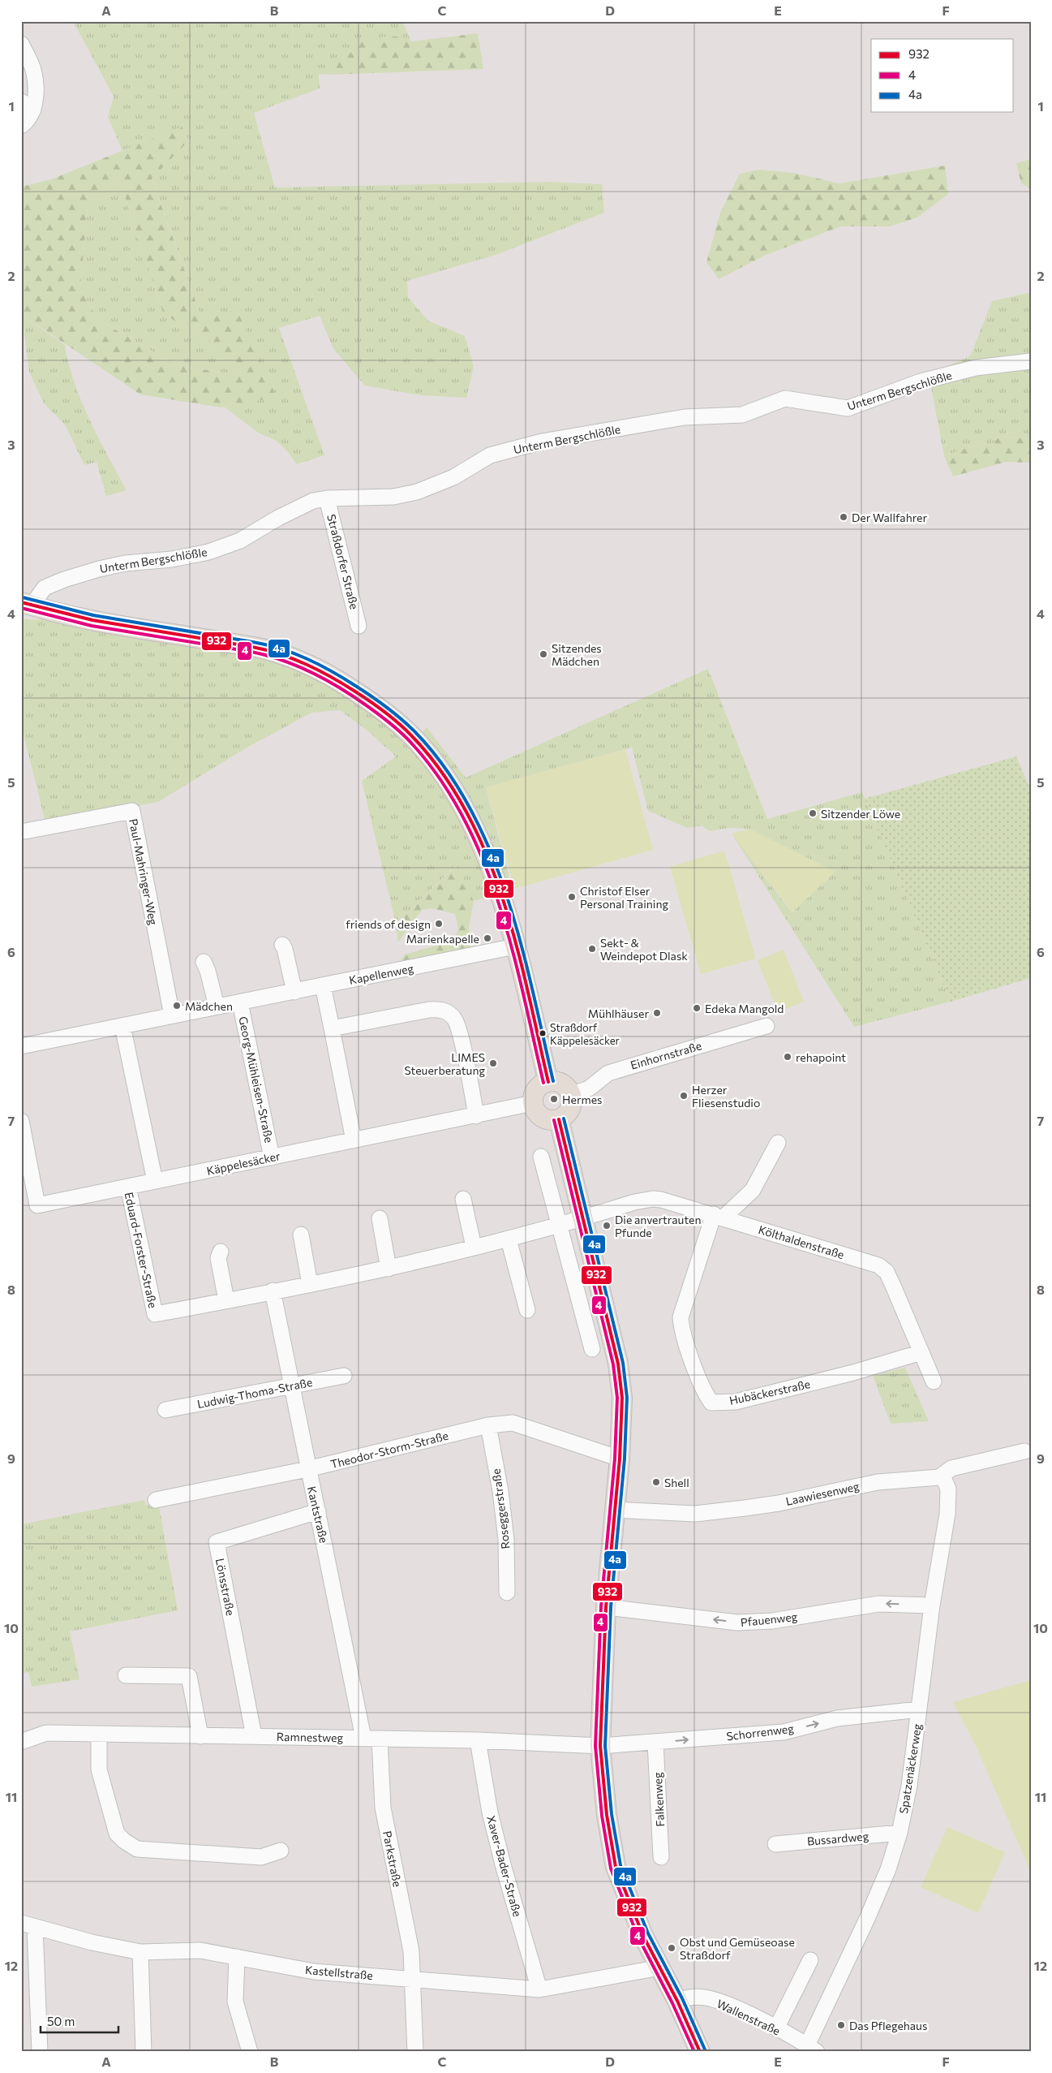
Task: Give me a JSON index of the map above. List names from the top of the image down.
{
  "streets": {
    "street": [
      "Unterm Bergschlößle",
      "Straßdorfer Straße",
      "Paul-Mahringer-Weg",
      "Kapellenweg",
      "Einhornstraße",
      "Georg-Mühleisen-Straße",
      "Käppelesäcker",
      "Költhaldenstraße",
      "Eduard-Forster-Straße",
      "Hubäckerstraße",
      "Ludwig-Thoma-Straße",
      "Theodor-Storm-Straße",
      "Laawiesenweg",
      "Roseggerstraße",
      "Kantstraße",
      "Lönsstraße",
      "Pfauenweg",
      "Schorrenweg",
      "Ramnestweg",
      "Spatzenäckerweg",
      "Falkenweg",
      "Bussardweg",
      "Parkstraße",
      "Xaver-Bader-Straße",
      "Kastellstraße",
      "Wallenstraße"
    ]
  },
  "crossings": [
    ["Unterm Bergschlößle", "Straßdorfer Straße"],
    ["Paul-Mahringer-Weg", "Georg-Mühleisen-Straße"],
    ["Kapellenweg", "Georg-Mühleisen-Straße"],
    ["Einhornstraße", "Käppelesäcker"],
    ["Georg-Mühleisen-Straße", "Käppelesäcker"],
    ["Käppelesäcker", "Eduard-Forster-Straße"],
    ["Költhaldenstraße", "Eduard-Forster-Straße"],
    ["Költhaldenstraße", "Hubäckerstraße"],
    ["Eduard-Forster-Straße", "Kantstraße"],
    ["Ludwig-Thoma-Straße", "Kantstraße"],
    ["Theodor-Storm-Straße", "Roseggerstraße"],
    ["Theodor-Storm-Straße", "Kantstraße"],
    ["Laawiesenweg", "Spatzenäckerweg"],
    ["Kantstraße", "Lönsstraße"],
    ["Kantstraße", "Ramnestweg"],
    ["Lönsstraße", "Ramnestweg"],
    ["Pfauenweg", "Spatzenäckerweg"],
    ["Schorrenweg", "Ramnestweg"],
    ["Schorrenweg", "Spatzenäckerweg"],
    ["Schorrenweg", "Falkenweg"],
    ["Ramnestweg", "Parkstraße"],
    ["Ramnestweg", "Xaver-Bader-Straße"],
    ["Spatzenäckerweg", "Bussardweg"],
    ["Spatzenäckerweg", "Wallenstraße"],
    ["Parkstraße", "Kastellstraße"],
    ["Xaver-Bader-Straße", "Kastellstraße"]
  ],
  "one_way": ["Pfauenweg", "Schorrenweg"],
  "places": [
    "Der Wallfahrer",
    "Sitzendes Mädchen",
    "Sitzender Löwe",
    "Christof Elser Personal Training",
    "friends of design",
    "Marienkapelle",
    "Sekt- & Weindepot Dlask",
    "Mädchen",
    "Edeka Mangold",
    "Mühlhäuser",
    "Straßdorf Käppelesäcker",
    "rehapoint",
    "LIMES Steuerberatung",
    "Herzer Fliesenstudio",
    "Hermes",
    "Die anvertrauten Pfunde",
    "Shell",
    "Obst und Gemüseoase Straßdorf",
    "Das Pflegehaus"
  ],
  "lines": ["transit line 4a", "transit line 932", "transit line 4"],
  "legend": ["932", "4", "4a"],
  "scale_bar": "50 m",
  "grid": {
    "columns": [
      "A",
      "B",
      "C",
      "D",
      "E",
      "F"
    ],
    "rows": [
      "1",
      "2",
      "3",
      "4",
      "5",
      "6",
      "7",
      "8",
      "9",
      "10",
      "11",
      "12"
    ]
  }
}
